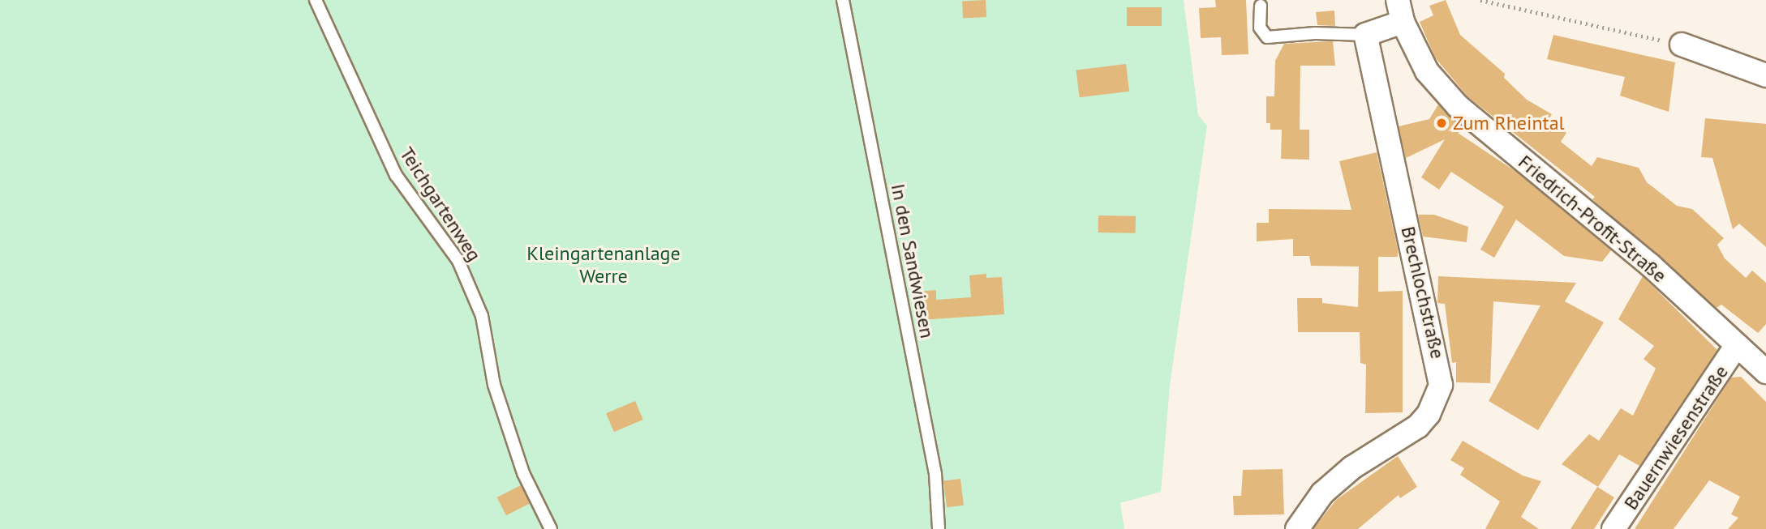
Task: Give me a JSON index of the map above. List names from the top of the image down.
{
  "streets": {
    "street": ["Friedrich-Profit-Straße", "Brechlochstraße", "Bauernwiesenstraße"],
    "lane": ["Teichgartenweg", "In den Sandwiesen"]
  },
  "crossings": [
    ["Friedrich-Profit-Straße", "Bauernwiesenstraße"]
  ],
  "parks": ["Kleingartenanlage Werre"],
  "places": ["Zum Rheintal"]
}
